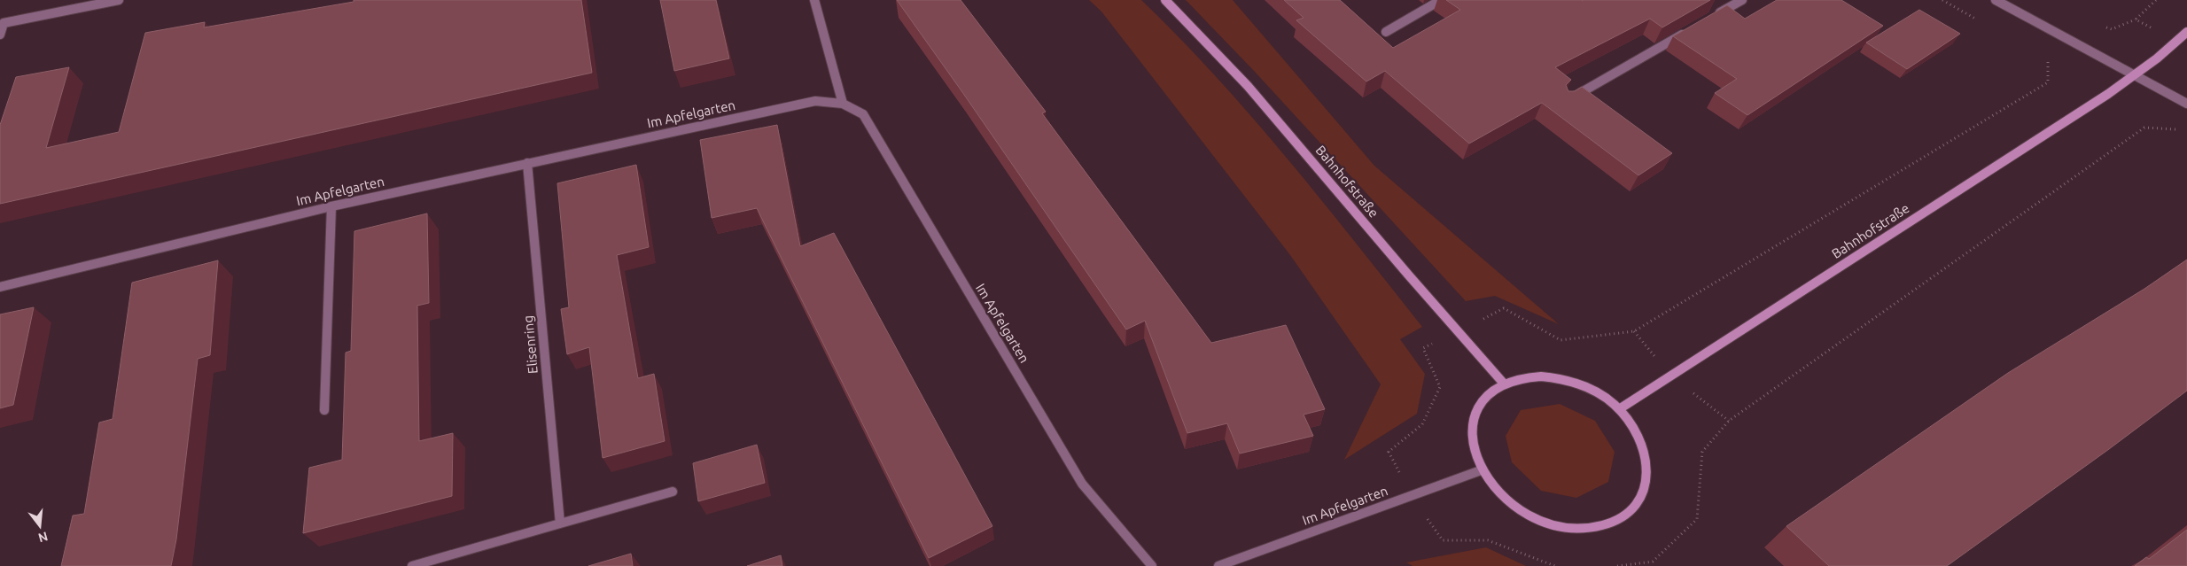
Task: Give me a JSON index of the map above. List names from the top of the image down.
{
  "streets": {
    "street": ["Im Apfelgarten", "Bahnhofstraße", "Elisenring"]
  },
  "crossings": [
    ["Im Apfelgarten", "Elisenring"]
  ],
  "north": "bottom"
}
